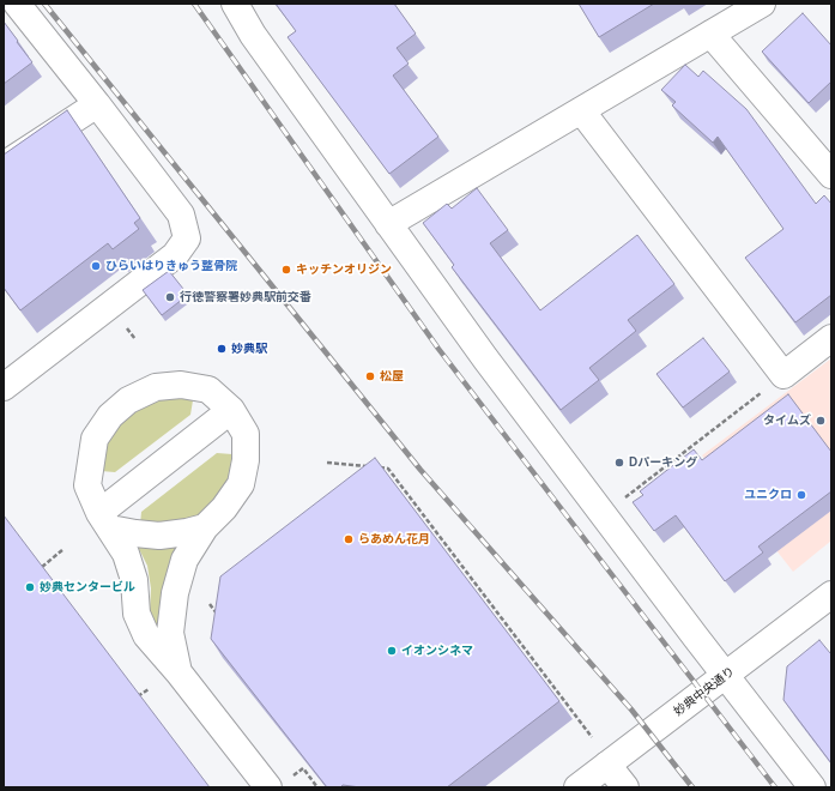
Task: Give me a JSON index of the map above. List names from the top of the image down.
{
  "streets": {
    "street": ["妙典中央通り"]
  },
  "places": [
    "ひらいはりきゅう整骨院",
    "キッチンオリジン",
    "行徳警察署妙典駅前交番",
    "妙典駅",
    "松屋",
    "タイムズ",
    "Dパーキング",
    "ユニクロ",
    "らあめん花月",
    "妙典センタービル",
    "イオンシネマ"
  ]
}
